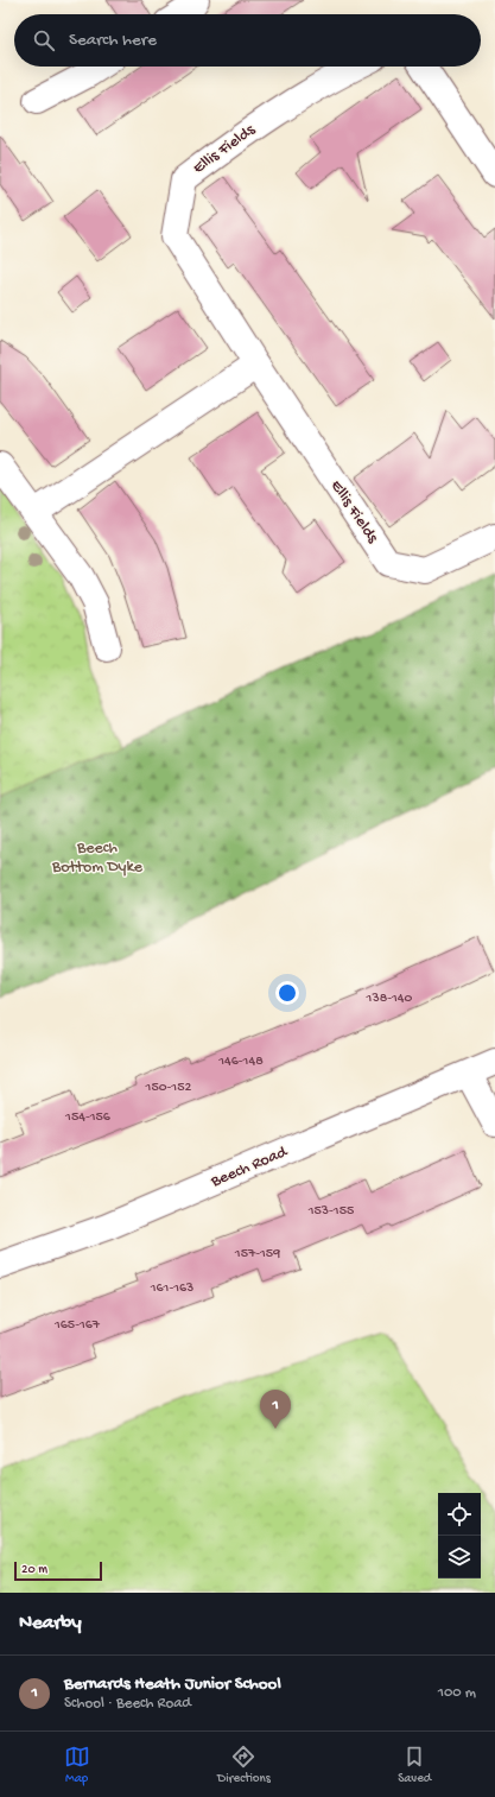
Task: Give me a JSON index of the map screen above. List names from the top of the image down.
{
  "streets": {
    "street": ["Ellis Fields", "Beech Road"]
  },
  "parks": ["Beech Bottom Dyke"],
  "house_numbers": [
    "138-140",
    "146-148",
    "150-152",
    "154-156",
    "153-155",
    "157-159",
    "161-163",
    "165-167"
  ],
  "scale_bar": "20 m",
  "page": {
    "search": "Search here",
    "pins": "1",
    "scale": "20 m",
    "heading": "Nearby",
    "list": [
      {
        "mark": "1",
        "name": "Bernards Heath Junior School",
        "note": "School · Beech Road",
        "value": "100 m"
      }
    ],
    "nav": ["Map", "Directions", "Saved"]
  }
}
